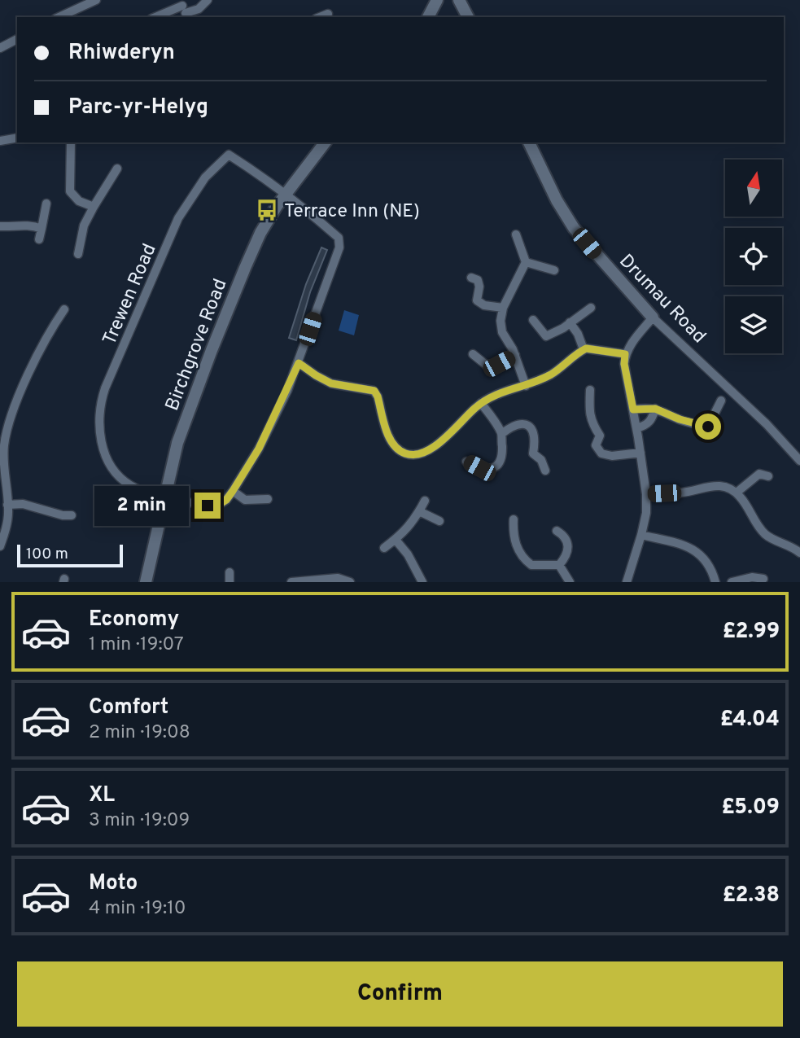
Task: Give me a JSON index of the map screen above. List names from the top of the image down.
{
  "streets": {
    "main road": ["Drumau Road", "Birchgrove Road"],
    "street": ["Trewen Road"]
  },
  "crossings": [
    ["Trewen Road", "Birchgrove Road"]
  ],
  "places": {
    "bus stop": ["Terrace Inn (NE)"]
  },
  "scale_bar": "100 m",
  "north": "top",
  "page": {
    "banner": ["Rhiwderyn", "Parc-yr-Helyg"],
    "bubble": "2 min",
    "scale": "100 m",
    "list": [
      {
        "name": "Economy",
        "note": "1 min · 19:07",
        "value": "£2.99"
      },
      {
        "name": "Comfort",
        "note": "2 min · 19:08",
        "value": "£4.04"
      },
      {
        "name": "XL",
        "note": "3 min · 19:09",
        "value": "£5.09"
      },
      {
        "name": "Moto",
        "note": "4 min · 19:10",
        "value": "£2.38"
      }
    ],
    "buttons": "Confirm"
  }
}
